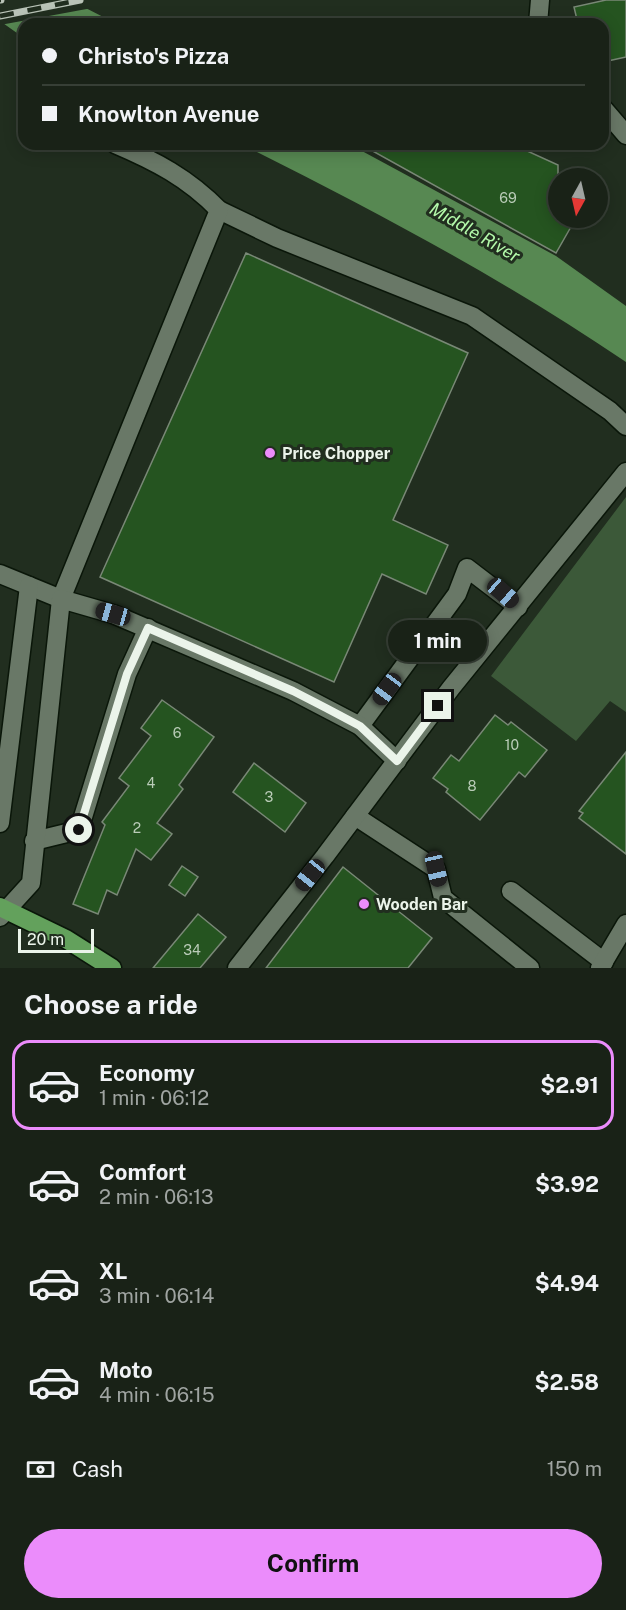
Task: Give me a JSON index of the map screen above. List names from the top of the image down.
{
  "water": ["Middle River"],
  "places": ["Price Chopper", "Wooden Bar"],
  "house_numbers": [
    "69",
    "6",
    "10",
    "4",
    "8",
    "3",
    "2",
    "34"
  ],
  "scale_bar": "20 m",
  "north": "bottom",
  "page": {
    "banner": ["Christo's Pizza", "Knowlton Avenue"],
    "bubble": "1 min",
    "scale": "20 m",
    "heading": "Choose a ride",
    "list": [
      {
        "name": "Economy",
        "note": "1 min · 06:12",
        "value": "$2.91"
      },
      {
        "name": "Comfort",
        "note": "2 min · 06:13",
        "value": "$3.92"
      },
      {
        "name": "XL",
        "note": "3 min · 06:14",
        "value": "$4.94"
      },
      {
        "name": "Moto",
        "note": "4 min · 06:15",
        "value": "$2.58"
      }
    ],
    "pay": ["Cash", "150 m"],
    "buttons": "Confirm"
  }
}
